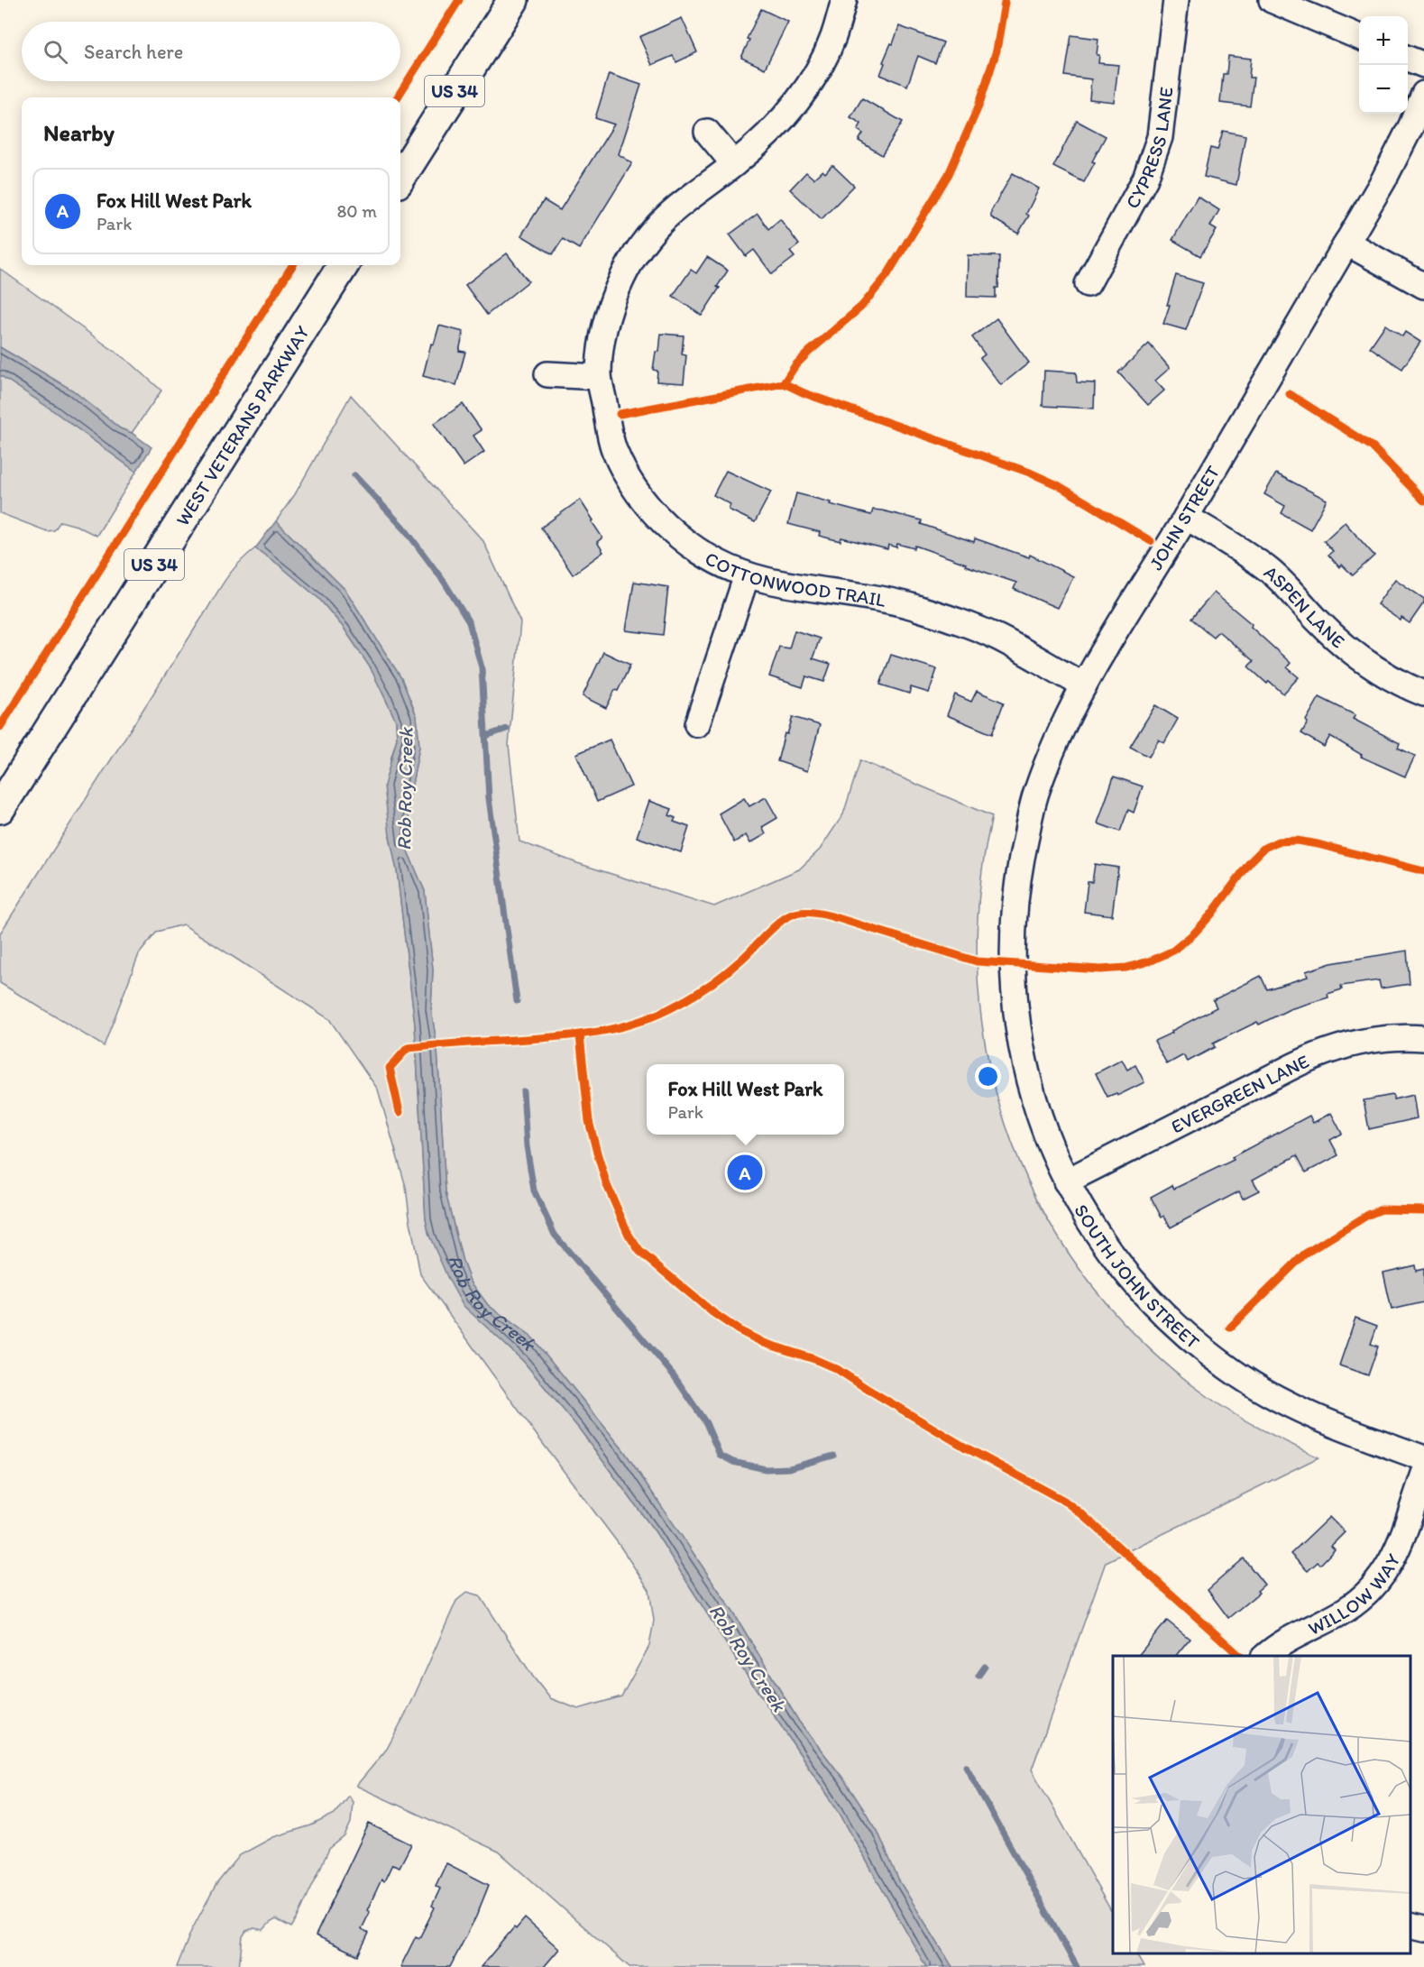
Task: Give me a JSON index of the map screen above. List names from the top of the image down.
{
  "streets": {
    "main road": ["US 34", "WEST VETERANS PARKWAY"],
    "street": [
      "CYPRESS LANE",
      "JOHN STREET",
      "COTTONWOOD TRAIL",
      "ASPEN LANE",
      "EVERGREEN LANE",
      "SOUTH JOHN STREET",
      "WILLOW WAY"
    ]
  },
  "crossings": [
    ["JOHN STREET", "COTTONWOOD TRAIL"],
    ["JOHN STREET", "ASPEN LANE"],
    ["JOHN STREET", "SOUTH JOHN STREET"],
    ["EVERGREEN LANE", "SOUTH JOHN STREET"]
  ],
  "water": ["Rob Roy Creek"],
  "page": {
    "map_buttons": ["+", "−"],
    "search": "Search here",
    "heading": "Nearby",
    "list": [
      {
        "mark": "A",
        "name": "Fox Hill West Park",
        "note": "Park",
        "value": "80 m"
      }
    ],
    "popup": ["Fox Hill West Park", "Park"],
    "pins": "A"
  }
}
